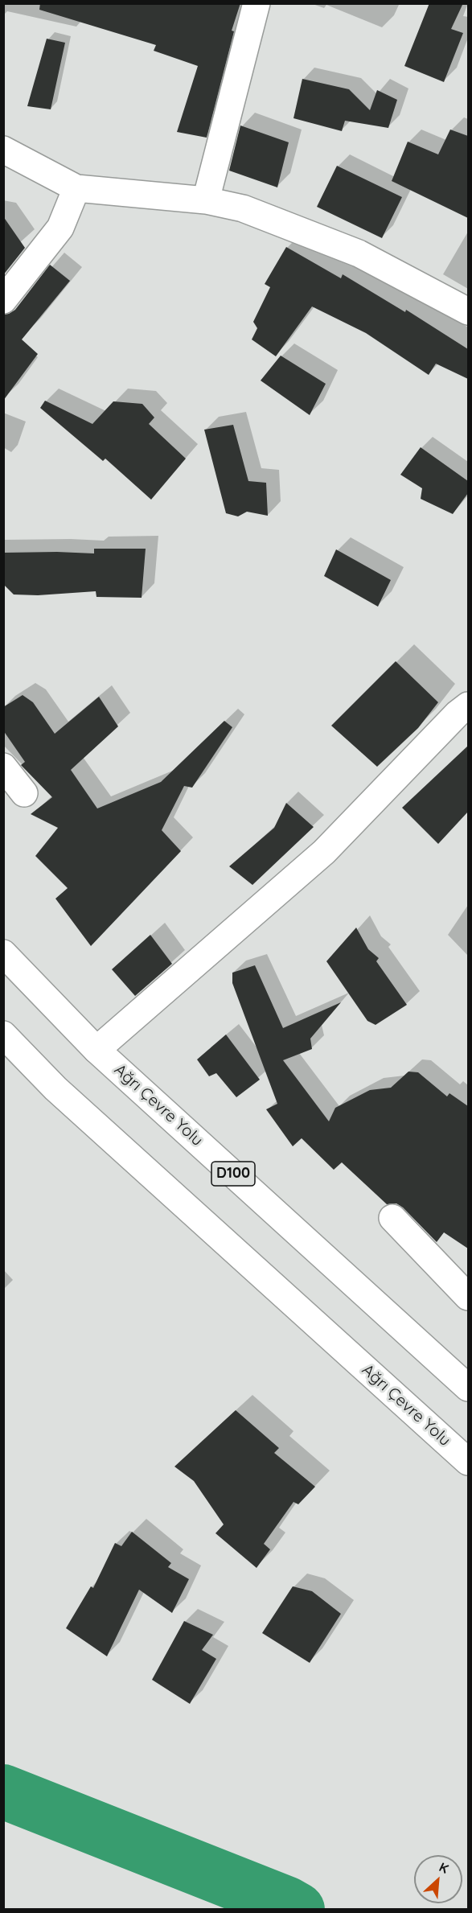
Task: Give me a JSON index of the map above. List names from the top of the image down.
{
  "streets": {
    "main road": ["Ağrı Çevre Yolu", "D100"]
  },
  "north": "top right"
}
